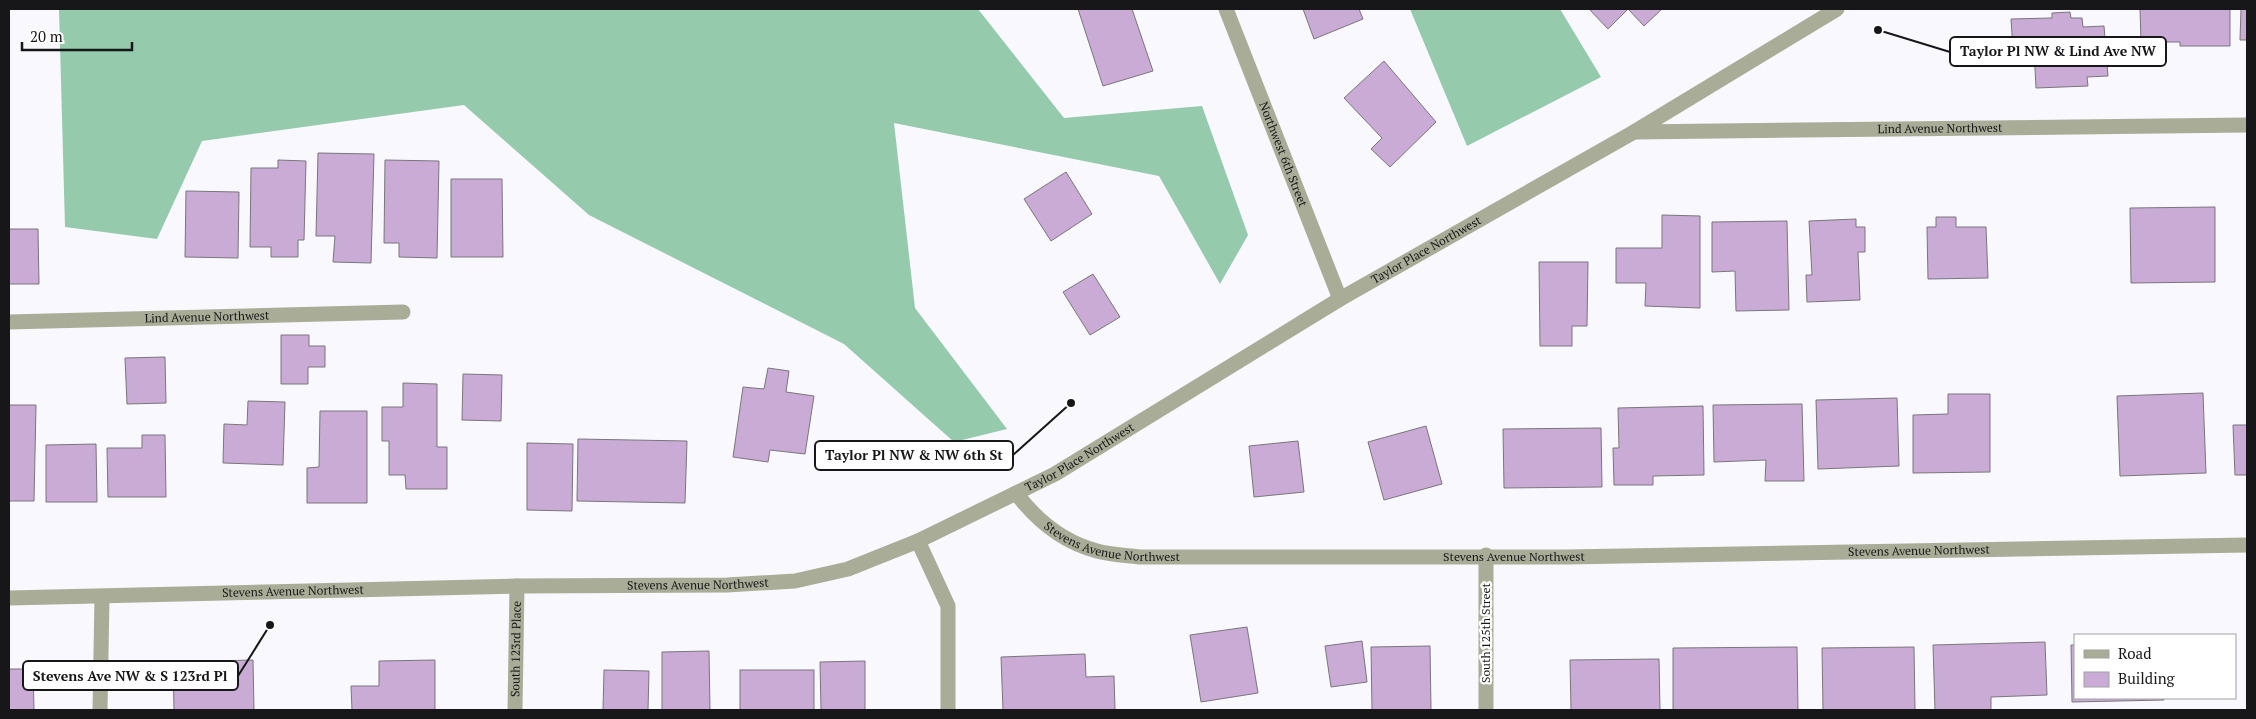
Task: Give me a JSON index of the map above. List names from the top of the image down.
{
  "streets": {
    "street": [
      "Lind Avenue Northwest",
      "Northwest 6th Street",
      "Taylor Place Northwest",
      "Stevens Avenue Northwest",
      "South 125th Street",
      "South 123rd Place"
    ]
  },
  "crossings": [
    ["Lind Avenue Northwest", "Taylor Place Northwest"],
    ["Northwest 6th Street", "Taylor Place Northwest"],
    ["Taylor Place Northwest", "Stevens Avenue Northwest"],
    ["Stevens Avenue Northwest", "South 125th Street"],
    ["Stevens Avenue Northwest", "South 123rd Place"]
  ],
  "places": ["Taylor Pl NW & Lind Ave NW", "Taylor Pl NW & NW 6th St", "Stevens Ave NW & S 123rd Pl"],
  "legend": ["Road", "Building"],
  "scale_bar": "20 m"
}
